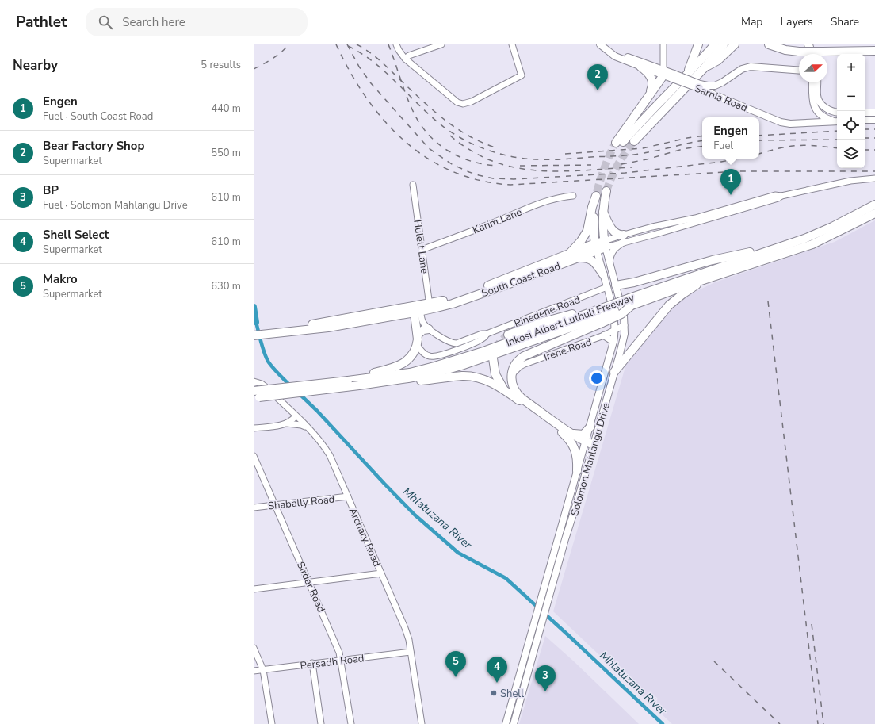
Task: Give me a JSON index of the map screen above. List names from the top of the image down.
{
  "streets": {
    "highway": ["South Coast Road", "Inkosi Albert Luthuli Freeway", "Solomon Mahlangu Drive"],
    "main road": ["Sarnia Road"],
    "street": [
      "Karim Lane",
      "Hulett Lane",
      "Pinedene Road",
      "Irene Road",
      "Shabally Road",
      "Archary Road",
      "Sirdar Road",
      "Persadh Road"
    ]
  },
  "crossings": [
    ["Karim Lane", "Hulett Lane"],
    ["Hulett Lane", "South Coast Road"],
    ["South Coast Road", "Solomon Mahlangu Drive"],
    ["Pinedene Road", "Solomon Mahlangu Drive"],
    ["Irene Road", "Solomon Mahlangu Drive"],
    ["Shabally Road", "Archary Road"],
    ["Shabally Road", "Sirdar Road"],
    ["Archary Road", "Persadh Road"],
    ["Sirdar Road", "Persadh Road"]
  ],
  "water": ["Mhlatuzana River"],
  "places": ["Shell"],
  "north": "right",
  "page": {
    "header": "Pathlet",
    "search": "Search here",
    "nav": ["Map", "Layers", "Share"],
    "heading": ["Nearby", "5 results"],
    "map_buttons": ["+", "−"],
    "pins": [
      "2",
      "1",
      "5",
      "4",
      "3"
    ],
    "list": [
      {
        "mark": "1",
        "name": "Engen",
        "note": "Fuel · South Coast Road",
        "value": "440 m"
      },
      {
        "mark": "2",
        "name": "Bear Factory Shop",
        "note": "Supermarket",
        "value": "550 m"
      },
      {
        "mark": "3",
        "name": "BP",
        "note": "Fuel · Solomon Mahlangu Drive",
        "value": "610 m"
      },
      {
        "mark": "4",
        "name": "Shell Select",
        "note": "Supermarket",
        "value": "610 m"
      },
      {
        "mark": "5",
        "name": "Makro",
        "note": "Supermarket",
        "value": "630 m"
      }
    ],
    "popup": ["Engen", "Fuel"]
  }
}
